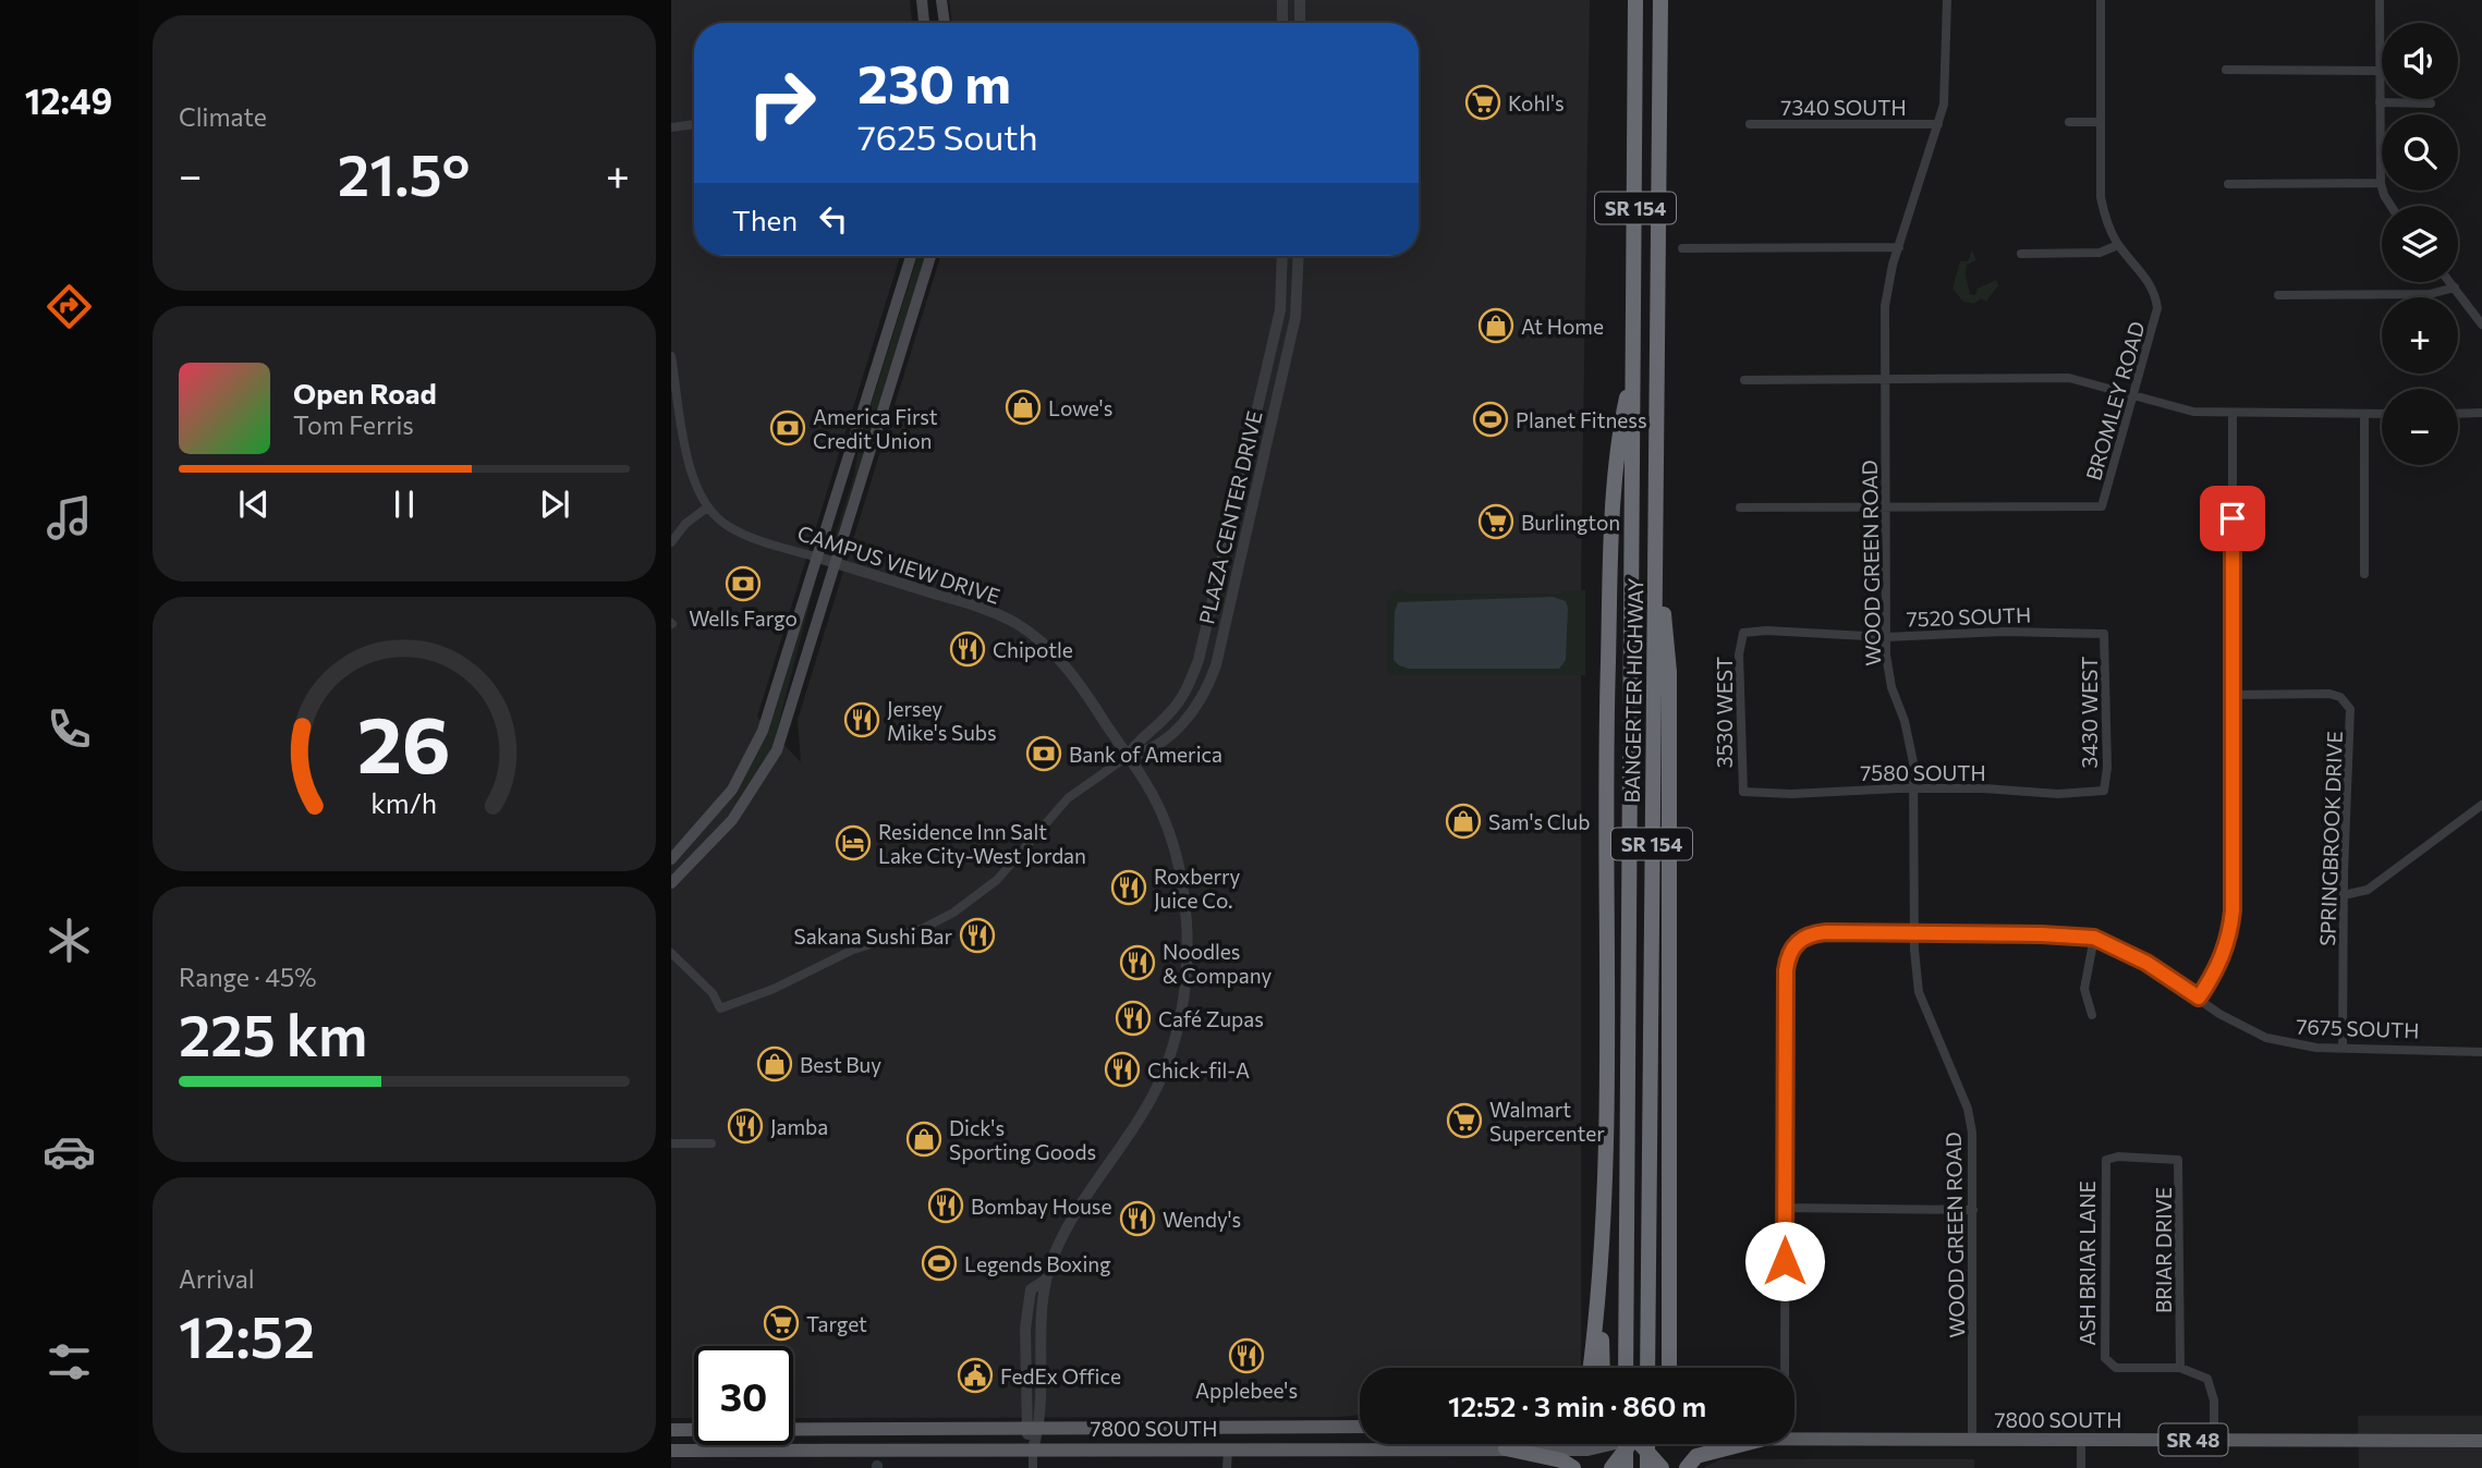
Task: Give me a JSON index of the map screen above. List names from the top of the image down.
{
  "streets": {
    "highway": ["SR 154", "BANGERTER HIGHWAY"],
    "main road": ["7800 SOUTH", "SR 48"],
    "street": [
      "7340 SOUTH",
      "BROMLEY ROAD",
      "PLAZA CENTER DRIVE",
      "WOOD GREEN ROAD",
      "CAMPUS VIEW DRIVE",
      "7520 SOUTH",
      "3530 WEST",
      "3430 WEST",
      "7580 SOUTH",
      "SPRINGBROOK DRIVE",
      "7675 SOUTH",
      "BRIAR DRIVE",
      "ASH BRIAR LANE"
    ]
  },
  "crossings": [
    ["7340 SOUTH", "WOOD GREEN ROAD"],
    ["BROMLEY ROAD", "WOOD GREEN ROAD"],
    ["PLAZA CENTER DRIVE", "CAMPUS VIEW DRIVE"],
    ["WOOD GREEN ROAD", "7520 SOUTH"],
    ["WOOD GREEN ROAD", "7580 SOUTH"],
    ["WOOD GREEN ROAD", "7800 SOUTH"],
    ["CAMPUS VIEW DRIVE", "7800 SOUTH"],
    ["7520 SOUTH", "3530 WEST"],
    ["7520 SOUTH", "3430 WEST"],
    ["3530 WEST", "7580 SOUTH"],
    ["3430 WEST", "7580 SOUTH"],
    ["SPRINGBROOK DRIVE", "7675 SOUTH"],
    ["BRIAR DRIVE", "ASH BRIAR LANE"],
    ["ASH BRIAR LANE", "7800 SOUTH"]
  ],
  "places": {
    "supermarket": [
      "Kohl's",
      "Burlington",
      "Walmart Supercenter",
      "Target"
    ],
    "shop": [
      "At Home",
      "Lowe's",
      "Sam's Club",
      "Best Buy",
      "Dick's Sporting Goods"
    ],
    "sports": ["Planet Fitness", "Legends Boxing"],
    "bank": ["America First Credit Union", "Wells Fargo", "Bank of America"],
    "restaurant": [
      "Chipotle",
      "Jersey Mike's Subs",
      "Roxberry Juice Co.",
      "Sakana Sushi Bar",
      "Noodles & Company",
      "Café Zupas",
      "Chick-fil-A",
      "Jamba",
      "Bombay House",
      "Wendy's",
      "Applebee's"
    ],
    "hotel": ["Residence Inn Salt Lake City-West Jordan"],
    "public building": ["FedEx Office"]
  },
  "page": {
    "tabs": "12:49",
    "tile": [
      "Climate",
      ["Range · 45%", "225 km"],
      ["Arrival", "12:52"]
    ],
    "map_buttons": ["+", "−"],
    "turn": ["230 m", "7625 South"],
    "heat": ["−", "21.5°", "+"],
    "then": "Then",
    "song": ["Open Road", "Tom Ferris"],
    "limit": "30",
    "trip": "12:52 · 3 min · 860 m",
    "gauge": ["26", "km/h"]
  }
}
